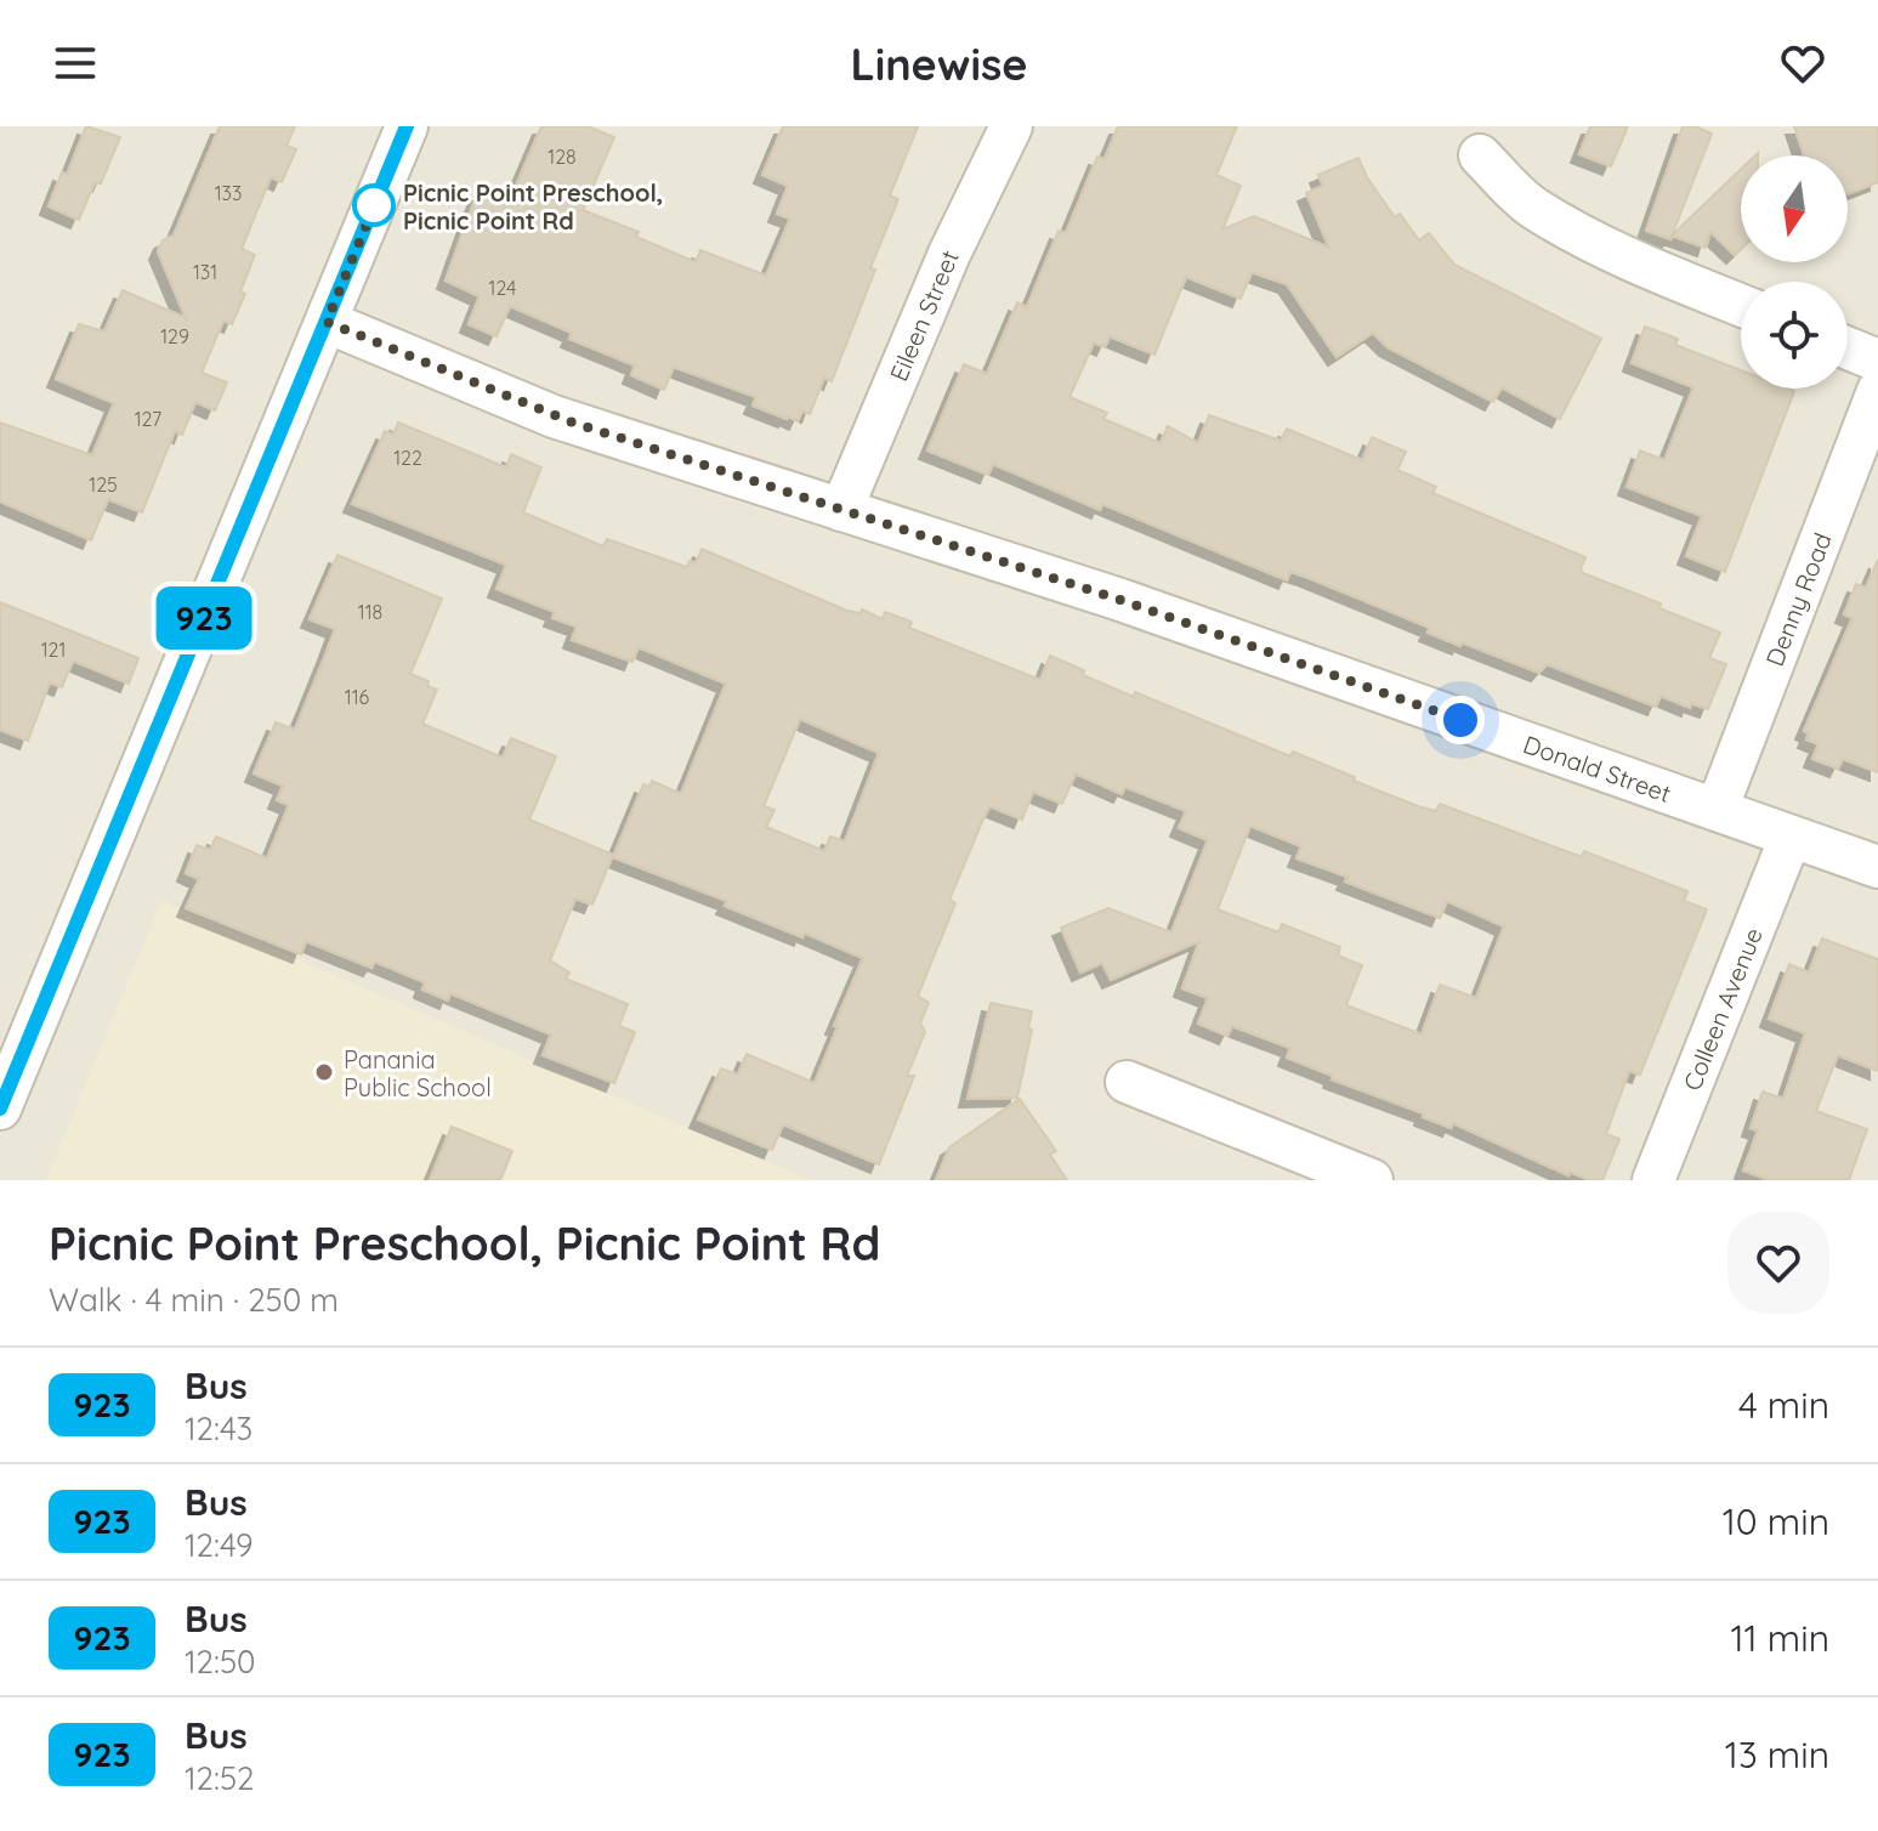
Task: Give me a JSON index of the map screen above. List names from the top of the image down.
{
  "streets": {
    "street": [
      "Eileen Street",
      "Denny Road",
      "Donald Street",
      "Colleen Avenue"
    ]
  },
  "crossings": [
    ["Eileen Street", "Donald Street"],
    ["Denny Road", "Donald Street"],
    ["Donald Street", "Colleen Avenue"]
  ],
  "places": ["Picnic Point Preschool, Picnic Point Rd", "Panania Public School"],
  "lines": ["bus line 923"],
  "house_numbers": [
    "128",
    "133",
    "131",
    "124",
    "129",
    "127",
    "122",
    "125",
    "118",
    "121",
    "116"
  ],
  "north": "bottom",
  "page": {
    "header": "Linewise",
    "on_map": "923",
    "heading": ["Picnic Point Preschool, Picnic Point Rd", "Walk · 4 min · 250 m"],
    "list": [
      {
        "mark": "923",
        "name": "Bus",
        "note": "12:43",
        "value": "4 min"
      },
      {
        "mark": "923",
        "name": "Bus",
        "note": "12:49",
        "value": "10 min"
      },
      {
        "mark": "923",
        "name": "Bus",
        "note": "12:50",
        "value": "11 min"
      },
      {
        "mark": "923",
        "name": "Bus",
        "note": "12:52",
        "value": "13 min"
      }
    ]
  }
}
